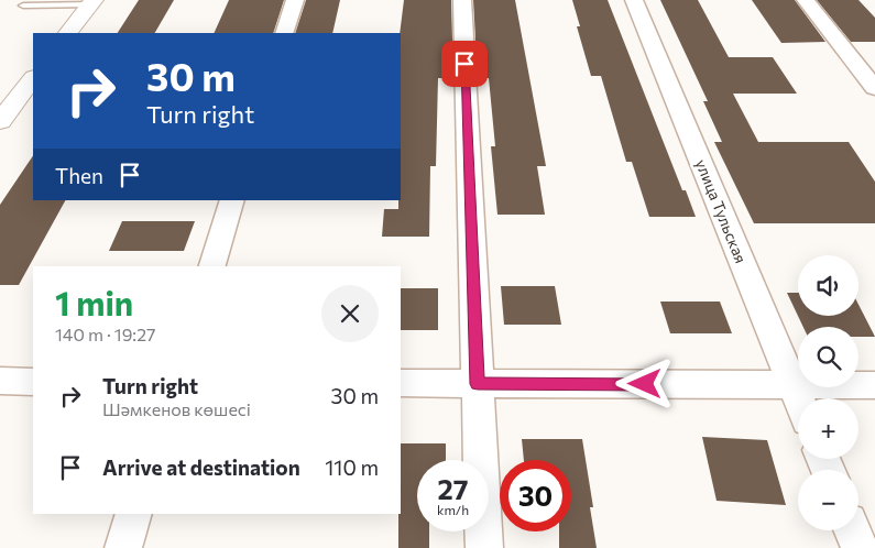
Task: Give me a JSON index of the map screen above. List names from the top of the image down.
{
  "streets": {
    "street": ["улица Тульская"]
  },
  "page": {
    "turn": ["30 m", "Turn right"],
    "then": "Then",
    "map_buttons": ["+", "−"],
    "heading": ["1 min", "140 m · 19:27"],
    "list": [
      {
        "name": "Turn right",
        "note": "Шәмкенов көшесі",
        "value": "30 m"
      },
      {
        "name": "Arrive at destination",
        "value": "110 m"
      }
    ],
    "speed": "27 km/h",
    "limit": "30"
  }
}
